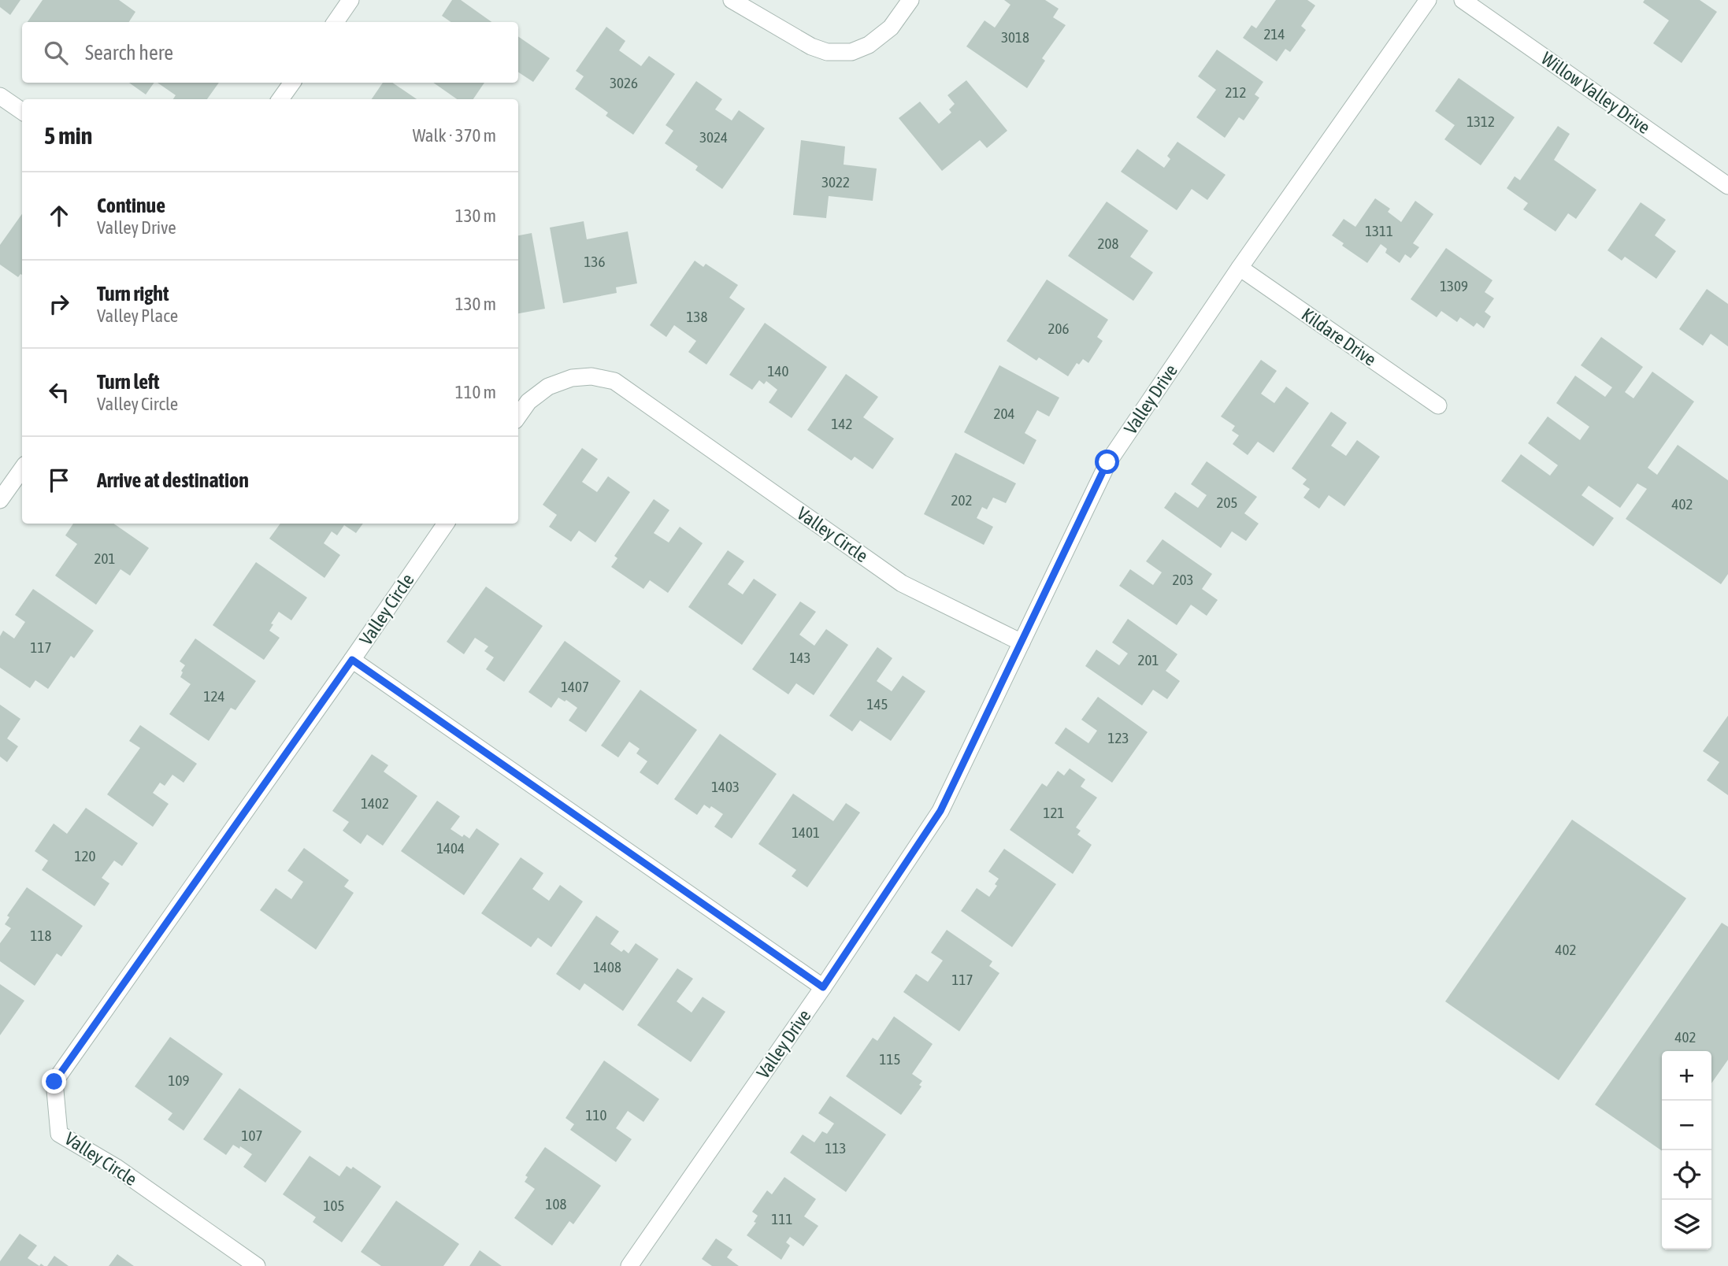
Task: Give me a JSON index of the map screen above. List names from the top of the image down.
{
  "streets": {
    "street": [
      "Willow Valley Drive",
      "Kildare Drive",
      "Valley Drive",
      "Valley Circle"
    ]
  },
  "crossings": [
    ["Kildare Drive", "Valley Drive"],
    ["Valley Drive", "Valley Circle"]
  ],
  "house_numbers": [
    "214",
    "3018",
    "3026",
    "212",
    "1312",
    "3024",
    "3022",
    "1311",
    "208",
    "136",
    "1309",
    "138",
    "206",
    "140",
    "204",
    "142",
    "202",
    "205",
    "402",
    "201",
    "203",
    "117",
    "143",
    "201",
    "1407",
    "124",
    "145",
    "123",
    "1403",
    "1402",
    "121",
    "1401",
    "1404",
    "120",
    "118",
    "402",
    "1408",
    "117",
    "402",
    "115",
    "109",
    "110",
    "107",
    "113",
    "108",
    "105",
    "111"
  ],
  "page": {
    "search": "Search here",
    "heading": ["5 min", "Walk · 370 m"],
    "list": [
      ["Continue", "Valley Drive", "130 m"],
      ["Turn right", "Valley Place", "130 m"],
      ["Turn left", "Valley Circle", "110 m"],
      "Arrive at destination"
    ],
    "map_buttons": ["+", "−"]
  }
}
